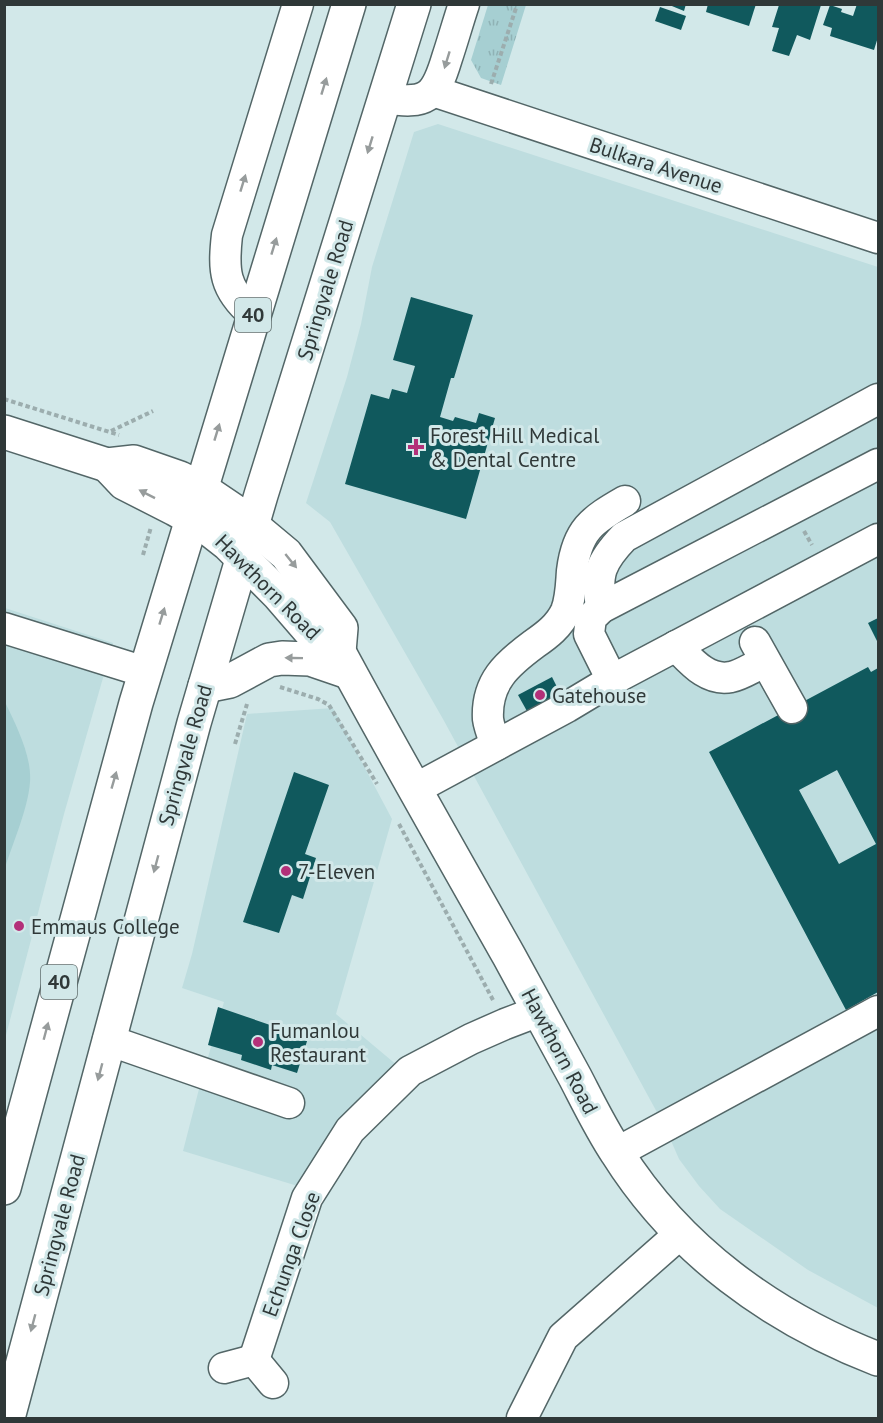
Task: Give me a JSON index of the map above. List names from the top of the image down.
{
  "streets": {
    "main road": ["Springvale Road", "40", "Hawthorn Road"],
    "street": ["Bulkara Avenue", "Echunga Close"]
  },
  "crossings": [
    ["Springvale Road", "Hawthorn Road"],
    ["40", "Hawthorn Road"],
    ["Hawthorn Road", "Echunga Close"]
  ],
  "places": {
    "health": ["Forest Hill Medical & Dental Centre"],
    "other": [
      "Gatehouse",
      "7-Eleven",
      "Emmaus College",
      "Fumanlou Restaurant"
    ]
  }
}
